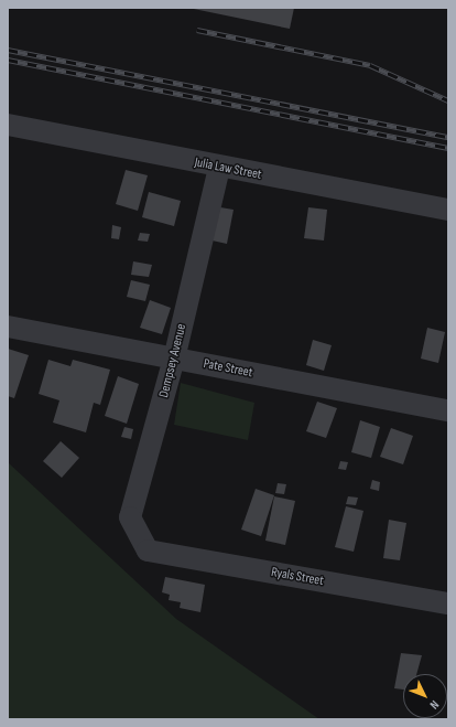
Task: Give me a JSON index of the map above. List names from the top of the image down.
{
  "streets": {
    "street": [
      "Julia Law Street",
      "Dempsey Avenue",
      "Pate Street",
      "Ryals Street"
    ]
  },
  "crossings": [
    ["Julia Law Street", "Dempsey Avenue"],
    ["Dempsey Avenue", "Pate Street"],
    ["Dempsey Avenue", "Ryals Street"]
  ],
  "north": "bottom right"
}
